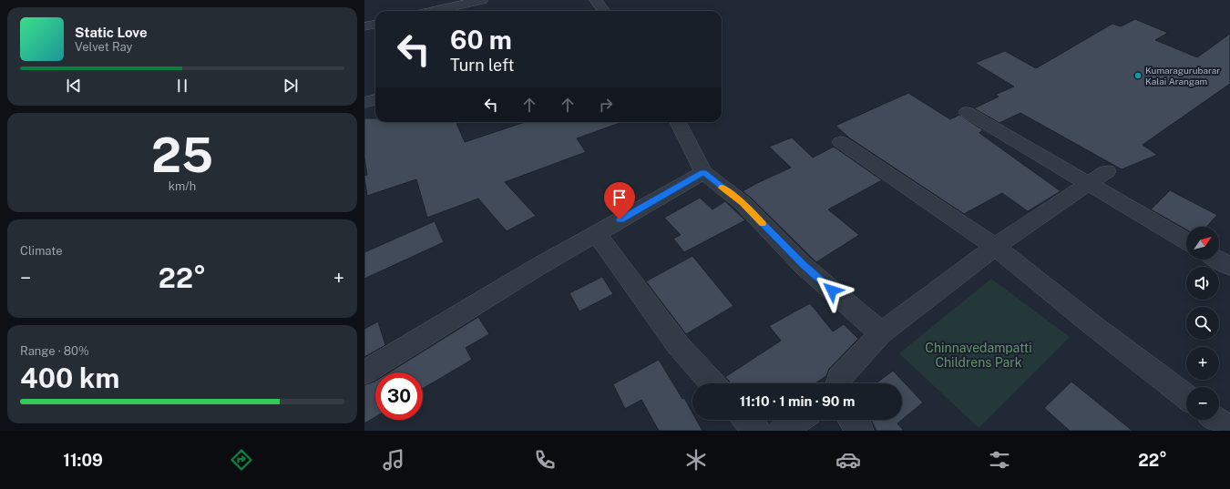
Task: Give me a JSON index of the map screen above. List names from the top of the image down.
{
  "parks": ["Chinnavedampatti Childrens Park"],
  "places": ["Kumaragurubarar Kalai Arangam"],
  "north": "top right",
  "page": {
    "turn": ["60 m", "Turn left"],
    "song": ["Static Love", "Velvet Ray"],
    "tile": [
      ["25", "km/h"],
      "Climate",
      ["Range · 80%", "400 km"]
    ],
    "map_buttons": ["+", "−"],
    "heat": ["−", "22°", "+"],
    "limit": "30",
    "trip": "11:10 · 1 min · 90 m",
    "tabs": ["11:09", "22°"]
  }
}
